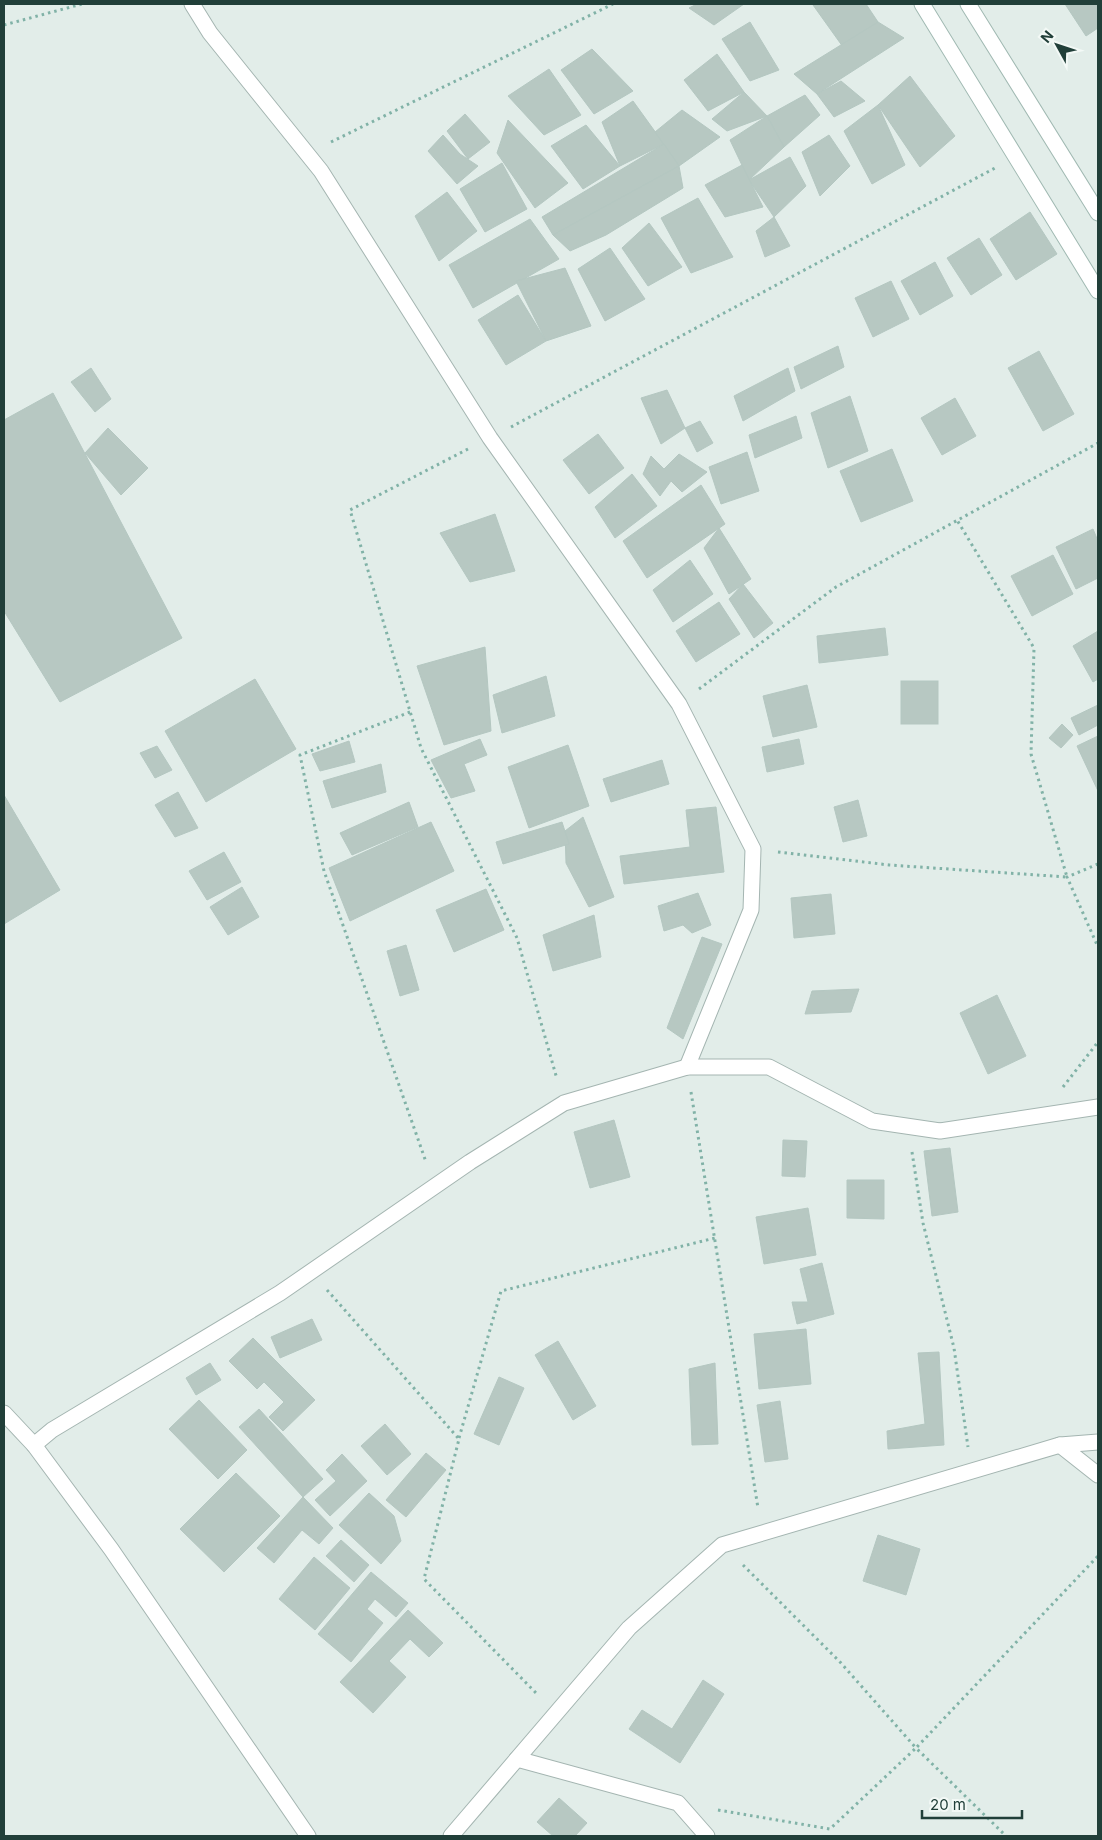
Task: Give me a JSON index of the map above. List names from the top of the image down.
{
  "scale_bar": "20 m",
  "north": "top left"
}
